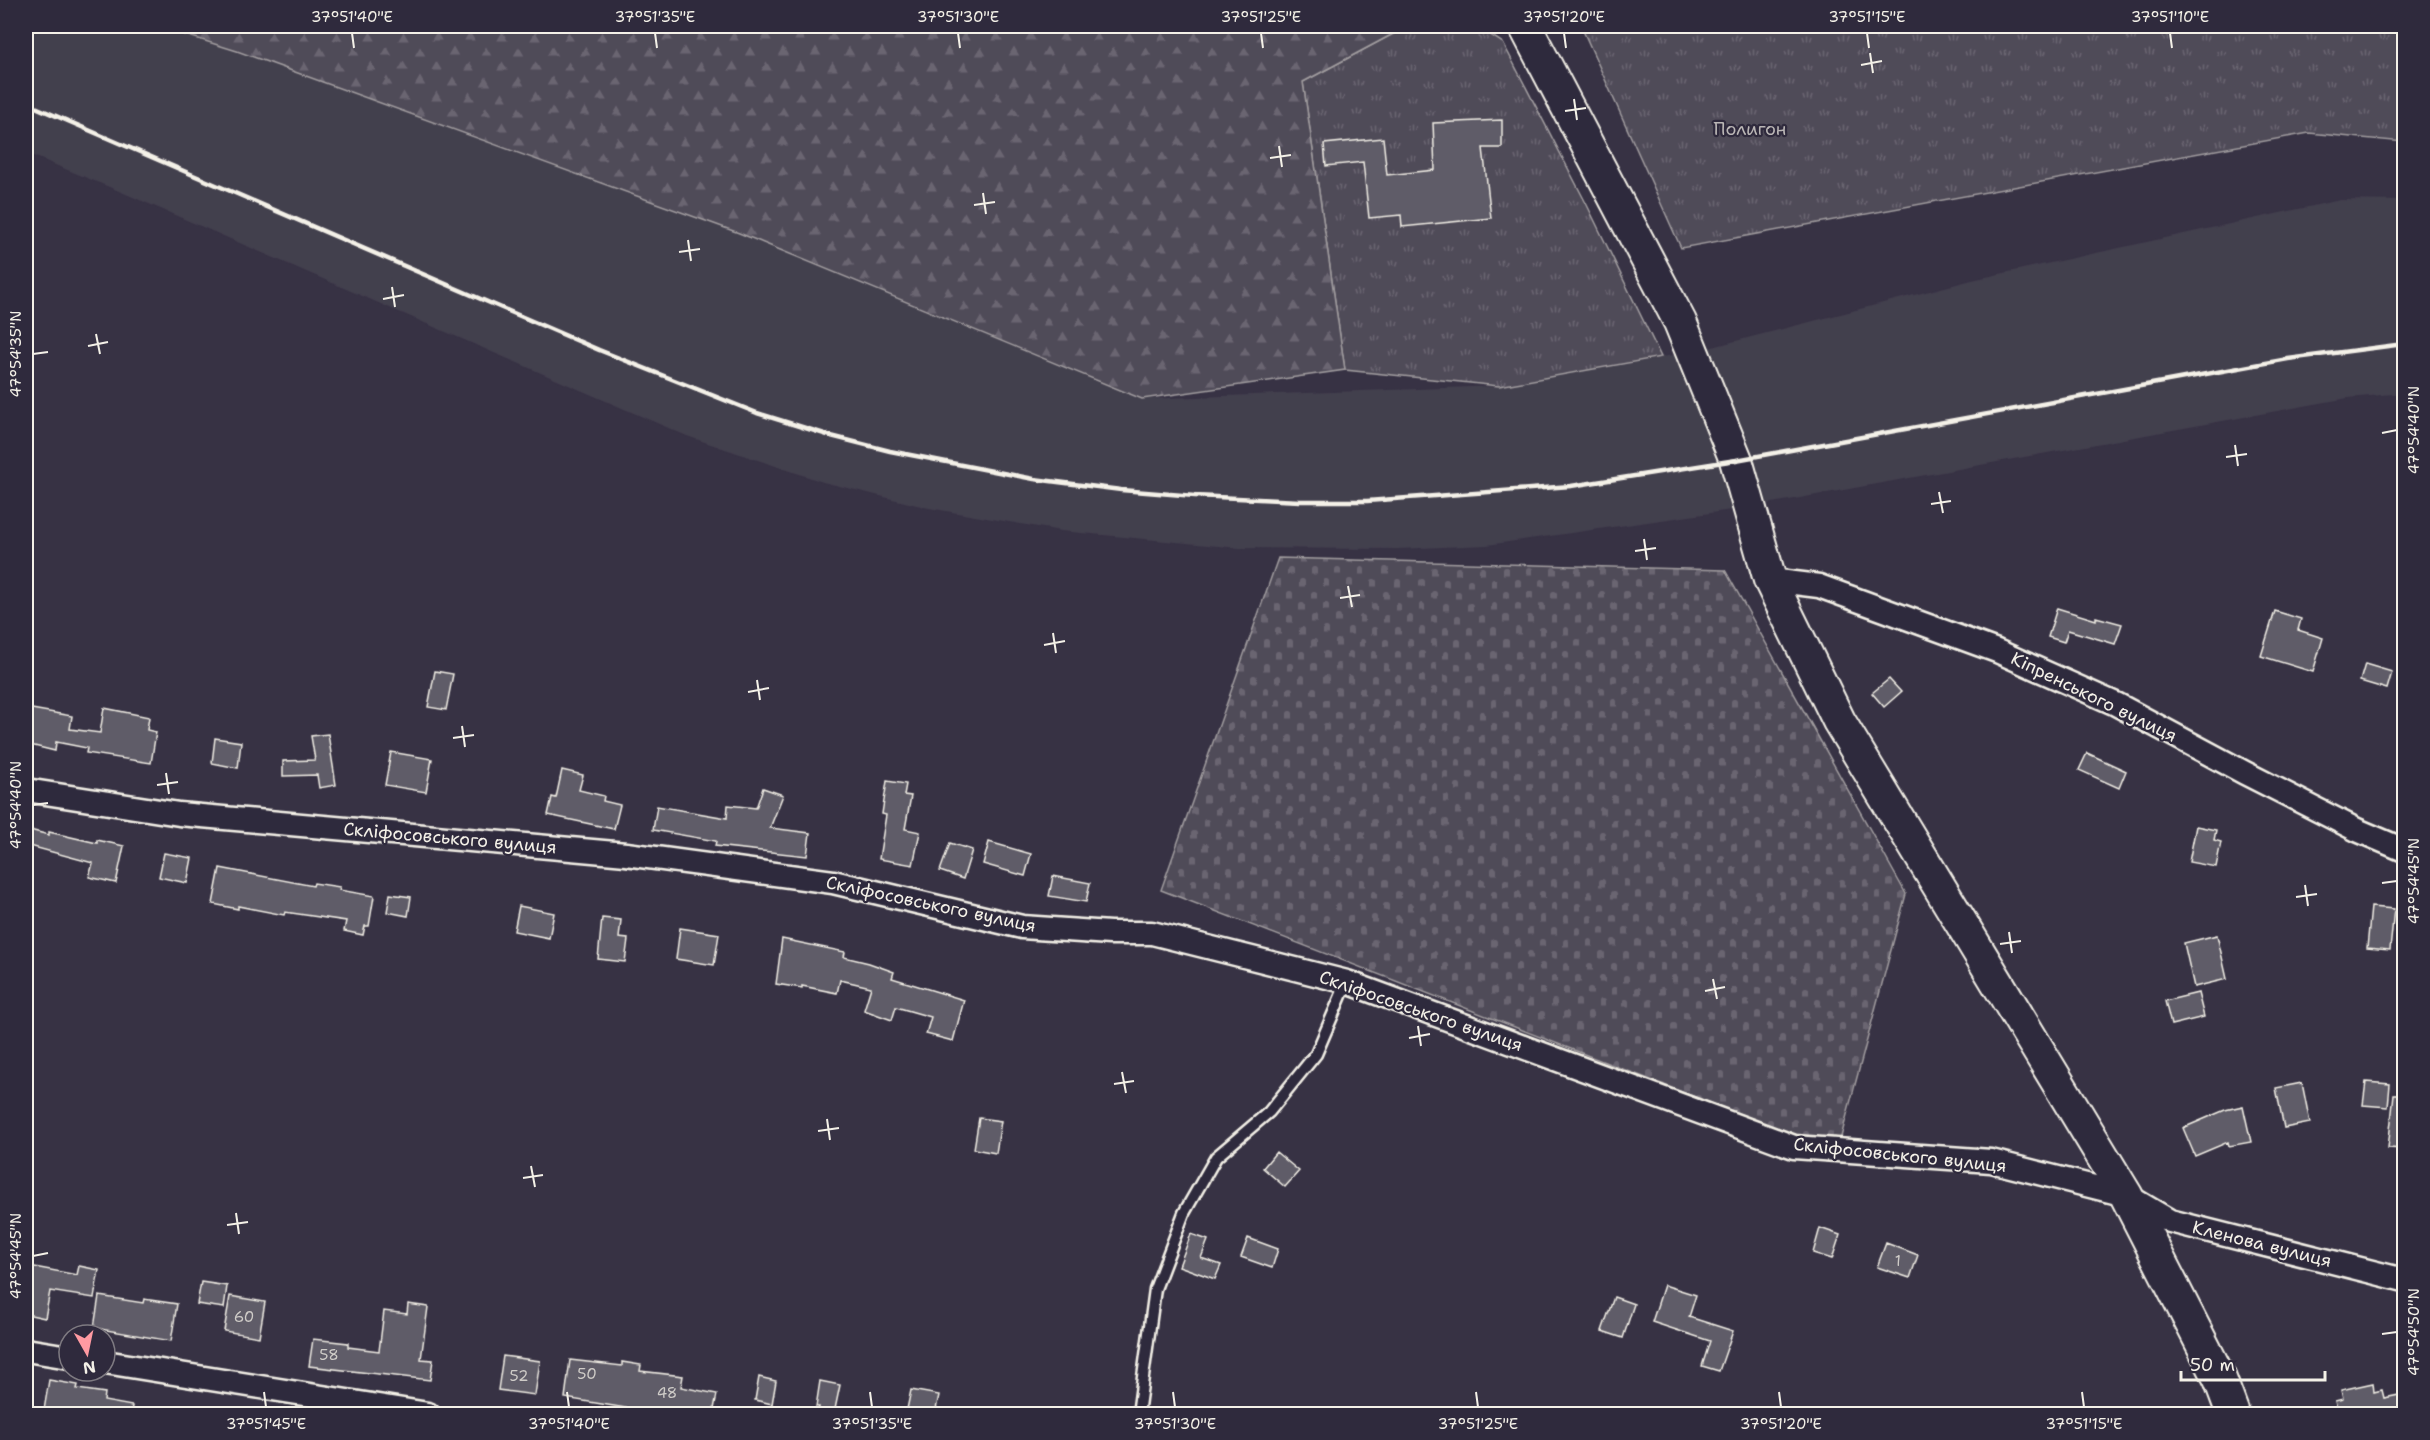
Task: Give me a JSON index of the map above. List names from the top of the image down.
{
  "streets": {
    "street": ["Кіпренського вулиця", "Скліфосовського вулиця", "Кленова вулиця"]
  },
  "crossings": [
    ["Скліфосовського вулиця", "Кленова вулиця"]
  ],
  "parks": ["Полигон"],
  "house_numbers": [
    "1",
    "60",
    "58",
    "50",
    "52",
    "48"
  ],
  "scale_bar": "50 m",
  "north": "bottom",
  "coordinates": [
    "37°51'40\"E",
    "37°51'35\"E",
    "37°51'30\"E",
    "37°51'25\"E",
    "37°51'20\"E",
    "37°51'15\"E",
    "37°51'10\"E",
    "47°54'35\"N",
    "47°54'40\"N",
    "47°54'45\"N",
    "47°54'50\"N",
    "37°51'45\"E"
  ]
}
